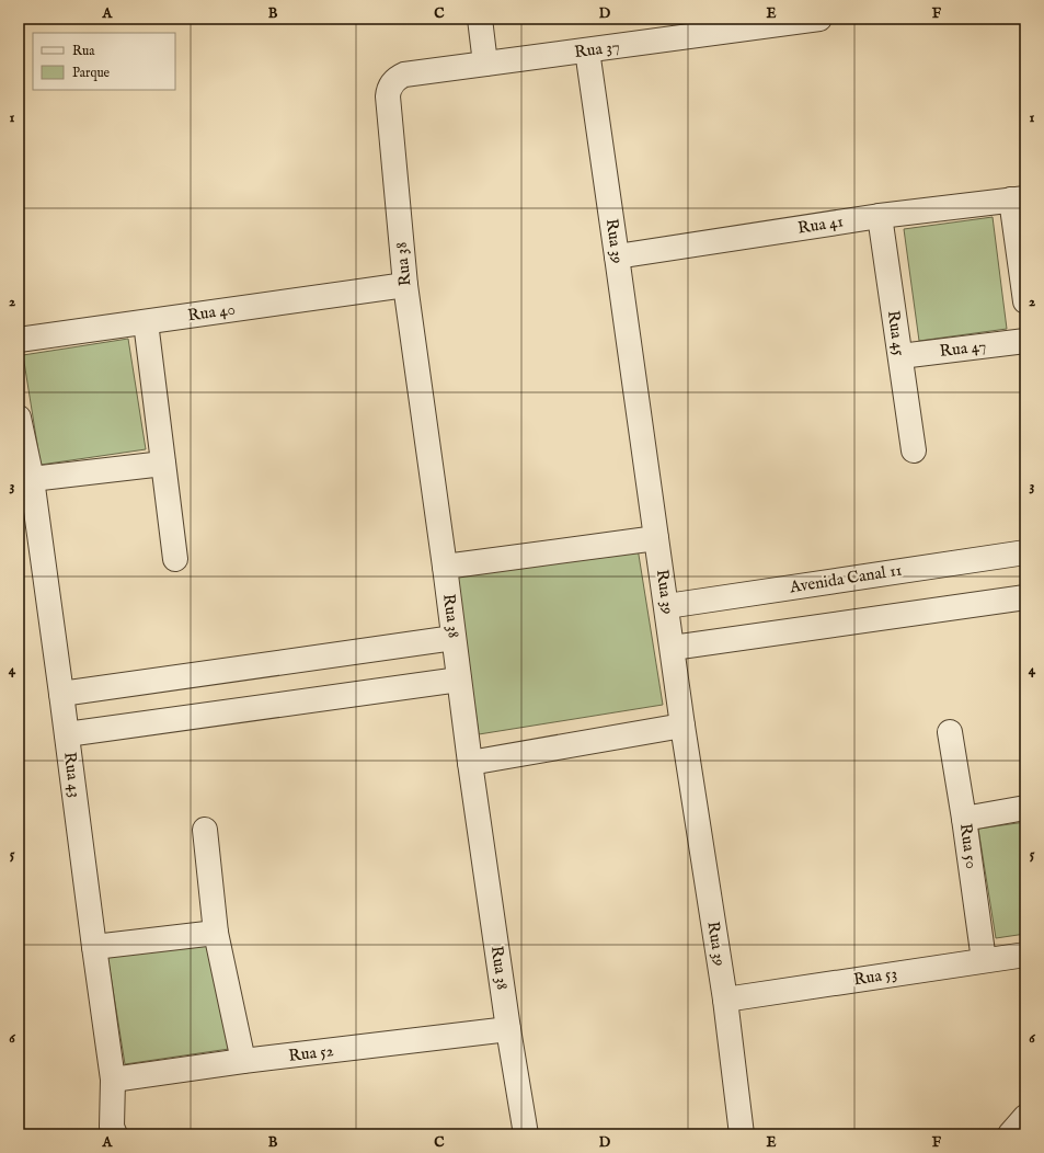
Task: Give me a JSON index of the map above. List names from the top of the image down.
{
  "streets": {
    "street": [
      "Rua 37",
      "Rua 41",
      "Rua 39",
      "Rua 38",
      "Rua 40",
      "Rua 45",
      "Rua 47",
      "Avenida Canal 11",
      "Rua 43",
      "Rua 50",
      "Rua 53",
      "Rua 52"
    ]
  },
  "crossings": [
    ["Rua 37", "Rua 39"],
    ["Rua 37", "Rua 38"],
    ["Rua 41", "Rua 39"],
    ["Rua 41", "Rua 45"],
    ["Rua 39", "Avenida Canal 11"],
    ["Rua 39", "Rua 53"],
    ["Rua 38", "Rua 40"],
    ["Rua 38", "Rua 52"],
    ["Rua 45", "Rua 47"],
    ["Rua 43", "Rua 52"],
    ["Rua 50", "Rua 53"]
  ],
  "legend": ["Rua", "Parque"],
  "grid": {
    "columns": [
      "A",
      "B",
      "C",
      "D",
      "E",
      "F"
    ],
    "rows": [
      "1",
      "2",
      "3",
      "4",
      "5",
      "6"
    ]
  }
}
